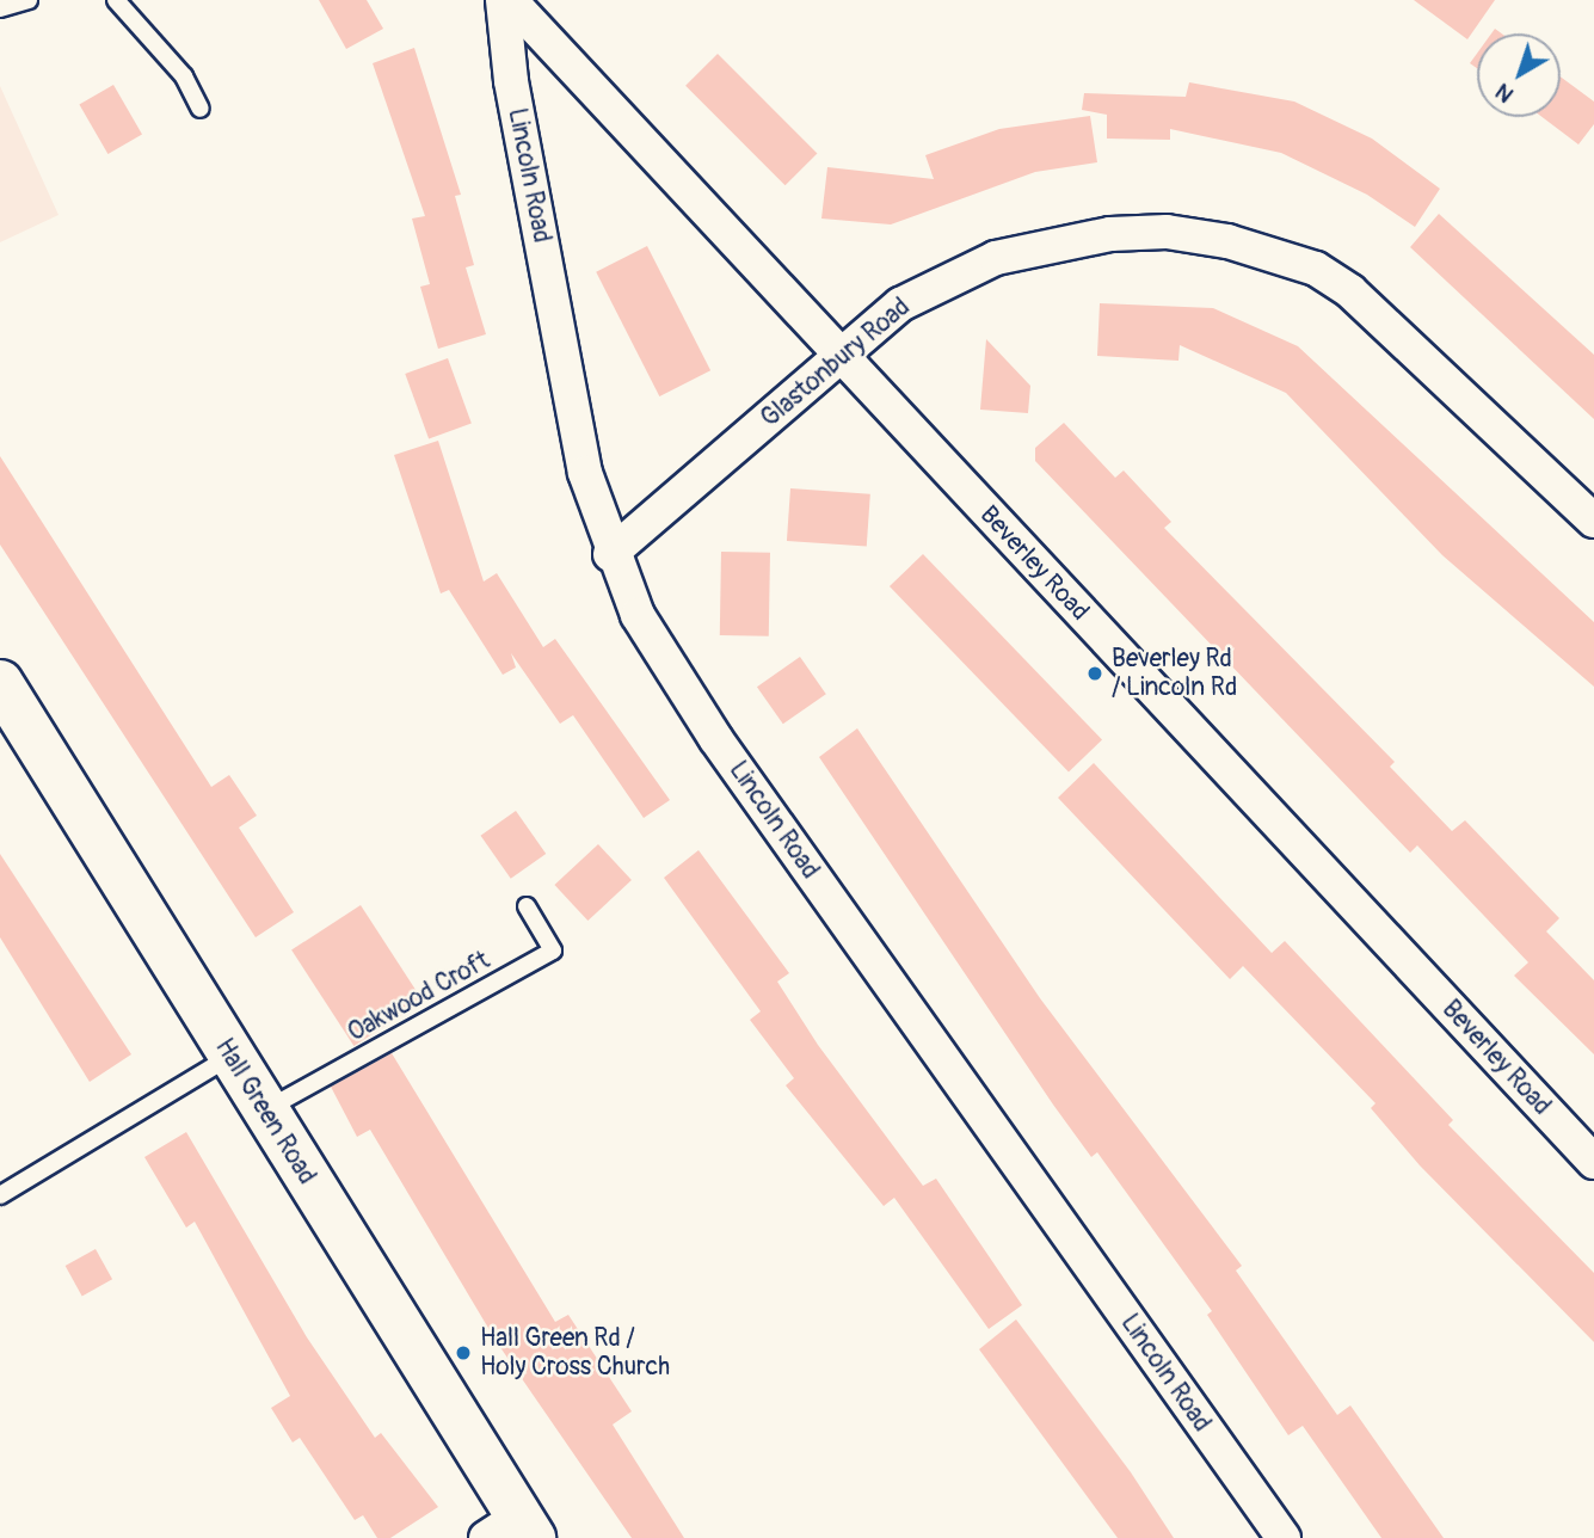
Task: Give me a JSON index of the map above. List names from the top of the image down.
{
  "streets": {
    "street": [
      "Lincoln Road",
      "Glastonbury Road",
      "Beverley Road",
      "Hall Green Road"
    ],
    "lane": ["Oakwood Croft"]
  },
  "crossings": [
    ["Lincoln Road", "Glastonbury Road"],
    ["Glastonbury Road", "Beverley Road"],
    ["Oakwood Croft", "Hall Green Road"]
  ],
  "places": ["Beverley Rd / Lincoln Rd", "Hall Green Rd / Holy Cross Church"],
  "north": "bottom left"
}
